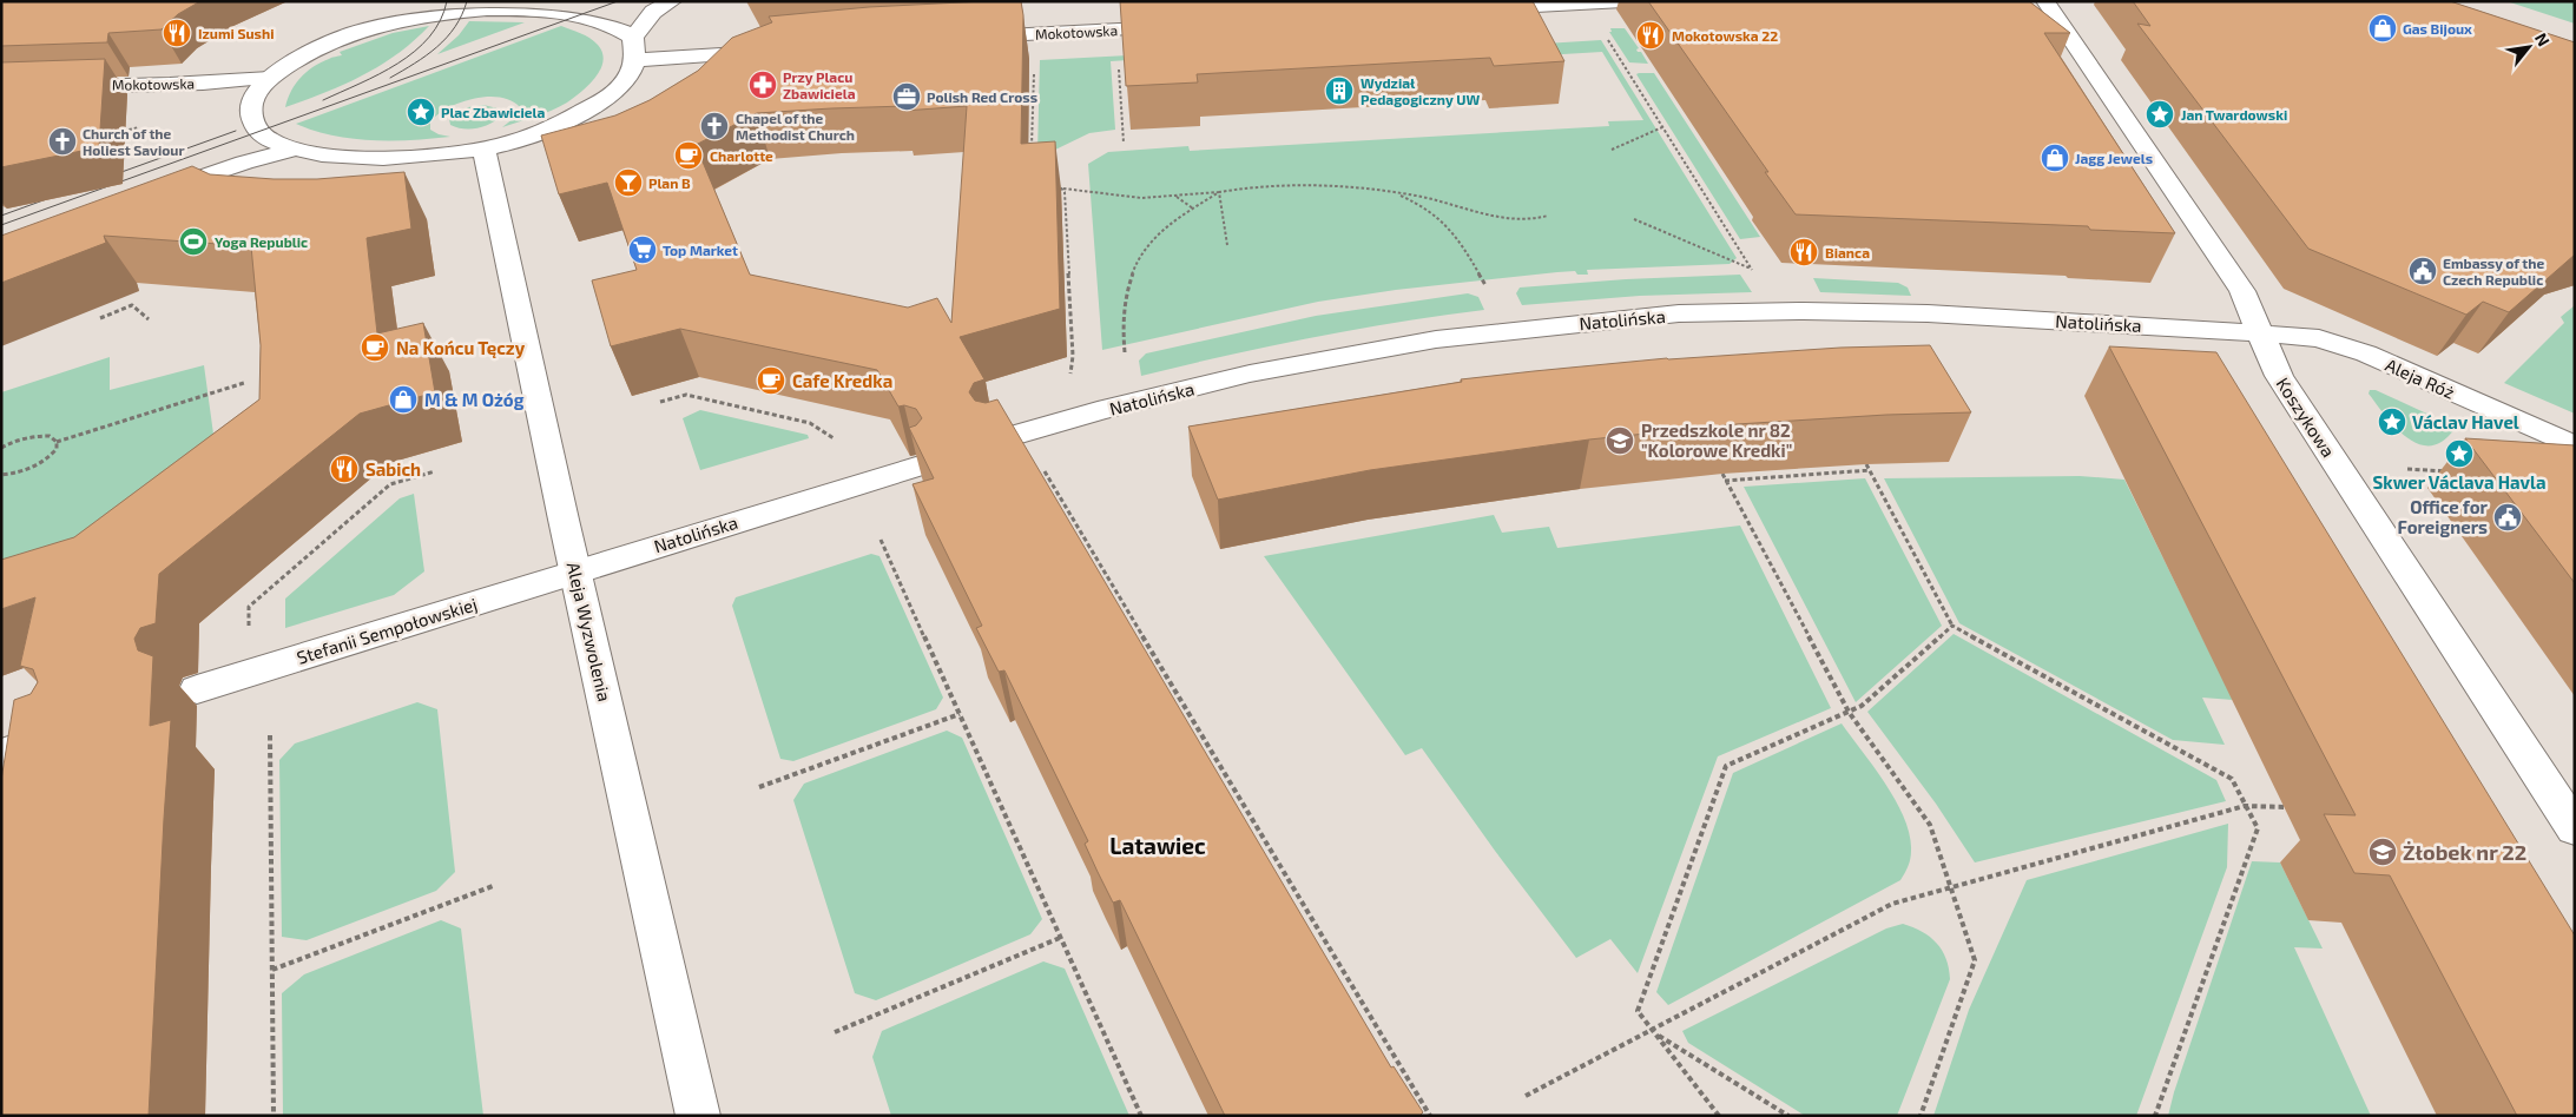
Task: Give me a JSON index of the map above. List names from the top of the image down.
{
  "streets": {
    "street": [
      "Mokotowska",
      "Natolińska",
      "Aleja Róż",
      "Koszykowa",
      "Stefanii Sempołowskiej",
      "Aleja Wyzwolenia"
    ]
  },
  "crossings": [
    ["Natolińska", "Aleja Róż"],
    ["Natolińska", "Koszykowa"],
    ["Natolińska", "Stefanii Sempołowskiej"],
    ["Natolińska", "Aleja Wyzwolenia"],
    ["Aleja Róż", "Koszykowa"],
    ["Stefanii Sempołowskiej", "Aleja Wyzwolenia"]
  ],
  "districts": ["Latawiec"],
  "places": {
    "shop": ["Gas Bijoux", "Jagg Jewels", "M & M Ożóg"],
    "restaurant": [
      "Izumi Sushi",
      "Mokotowska 22",
      "Bianca",
      "Sabich"
    ],
    "pharmacy": ["Przy Placu Zbawiciela"],
    "building": ["Wydział Pedagogiczny UW"],
    "office": ["Polish Red Cross"],
    "place": [
      "Plac Zbawiciela",
      "Jan Twardowski",
      "Václav Havel",
      "Skwer Václava Havla"
    ],
    "church": ["Chapel of the Methodist Church", "Church of the Holiest Saviour"],
    "cafe": ["Charlotte", "Na Końcu Tęczy", "Cafe Kredka"],
    "bar": ["Plan B"],
    "sports": ["Yoga Republic"],
    "supermarket": ["Top Market"],
    "public building": ["Embassy of the Czech Republic", "Office for Foreigners"],
    "school or university": ["Przedszkole nr 82 \"Kolorowe Kredki\"", "Żłobek nr 22"]
  },
  "north": "top right"
}
